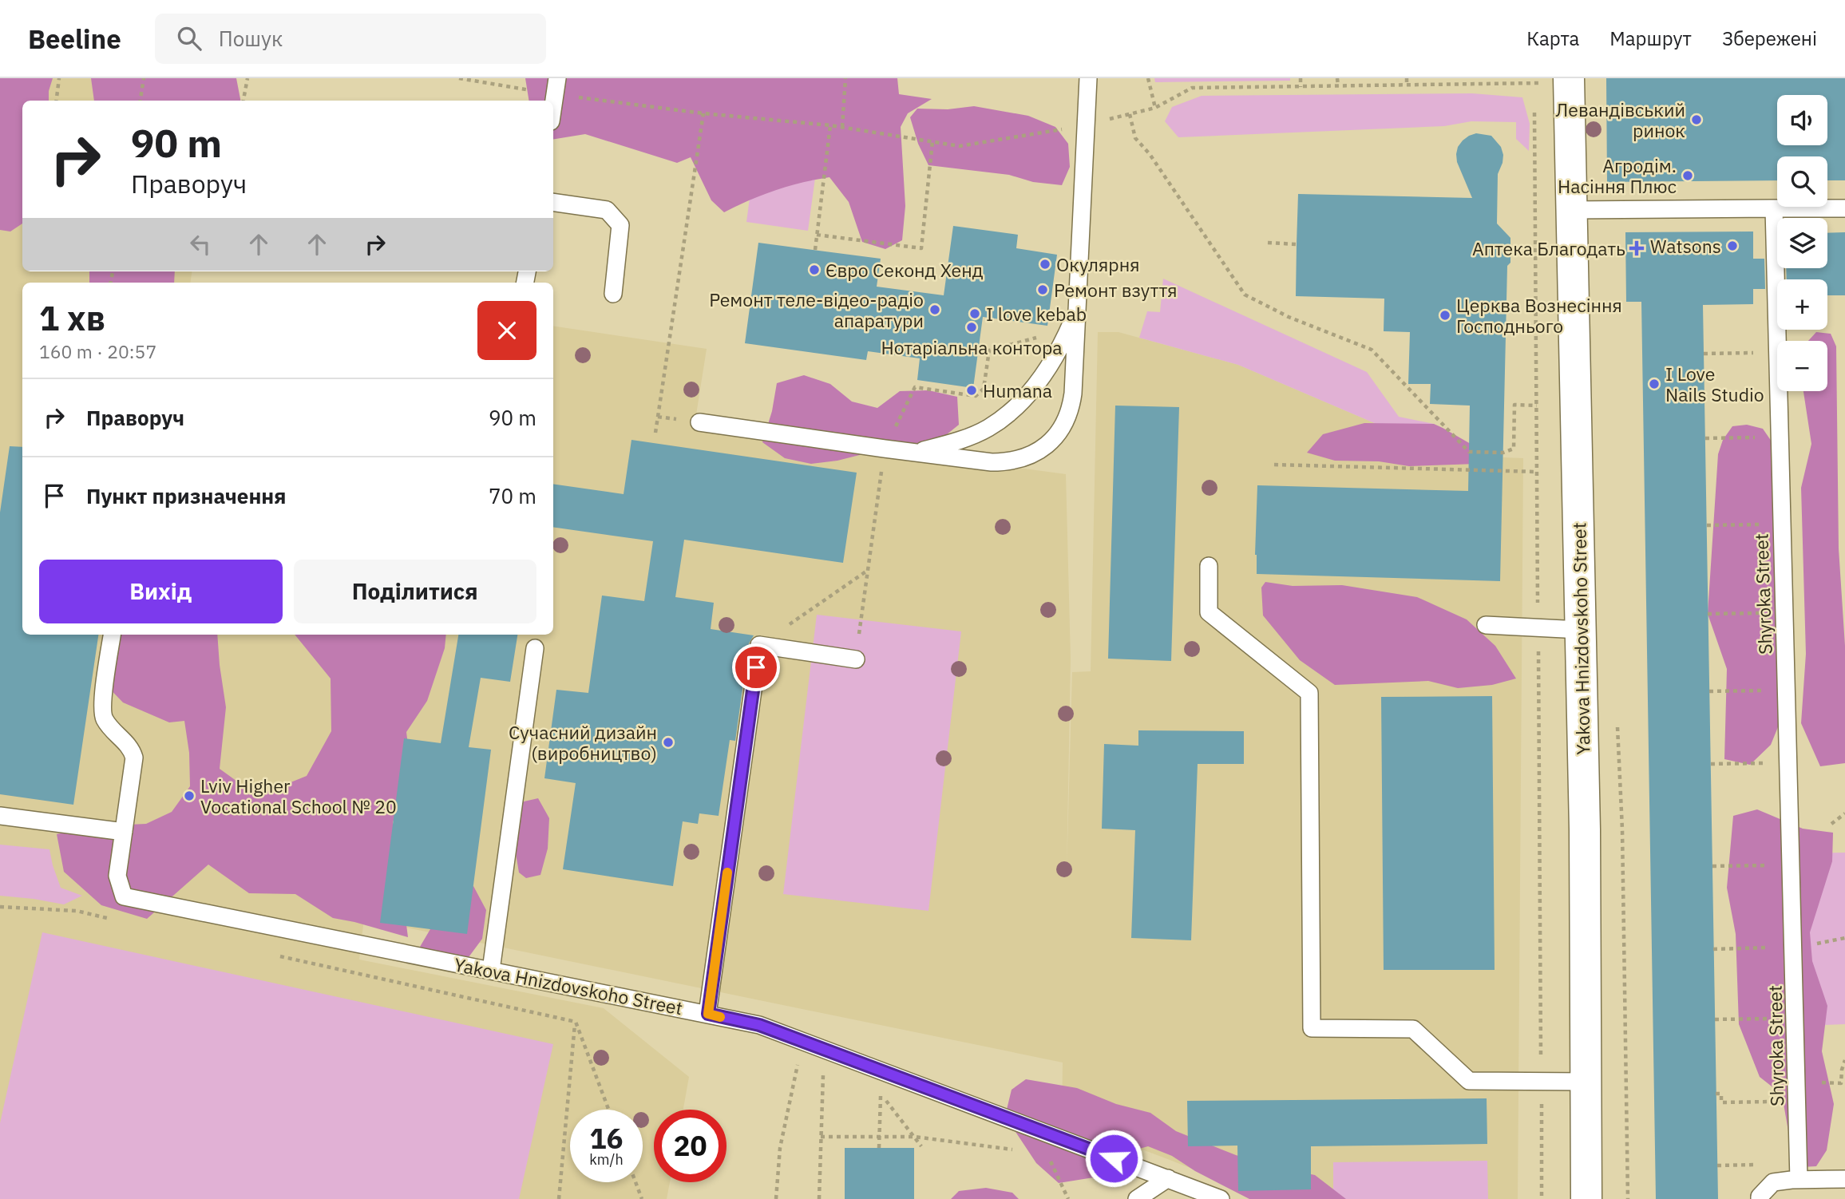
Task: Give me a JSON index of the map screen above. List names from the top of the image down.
{
  "streets": {
    "street": ["Yakova Hnizdovskoho Street"],
    "lane": ["Shyroka Street"]
  },
  "places": {
    "other": [
      "Левандівський ринок",
      "Агродім. Насіння Плюс",
      "Watsons",
      "Окулярня",
      "Євро Секонд Хенд",
      "Ремонт взуття",
      "Ремонт теле-відео-радіо апаратури",
      "I love kebab",
      "Церква Вознесіння Господнього",
      "Нотаріальна контора",
      "I Love Nails Studio",
      "Humana",
      "Сучасний дизайн (виробництво)",
      "Lviv Higher Vocational School № 20"
    ],
    "health": ["Аптека Благодать"]
  },
  "page": {
    "header": "Beeline",
    "search": "Пошук",
    "nav": ["Карта", "Маршрут", "Збережені"],
    "map_buttons": ["+", "−"],
    "turn": ["90 m", "Праворуч"],
    "heading": ["1 хв", "160 m · 20:57"],
    "list": [
      {
        "name": "Праворуч",
        "value": "90 m"
      },
      {
        "name": "Пункт призначення",
        "value": "70 m"
      }
    ],
    "buttons": ["Вихід", "Поділитися"],
    "speed": "16 km/h",
    "limit": "20"
  }
}
